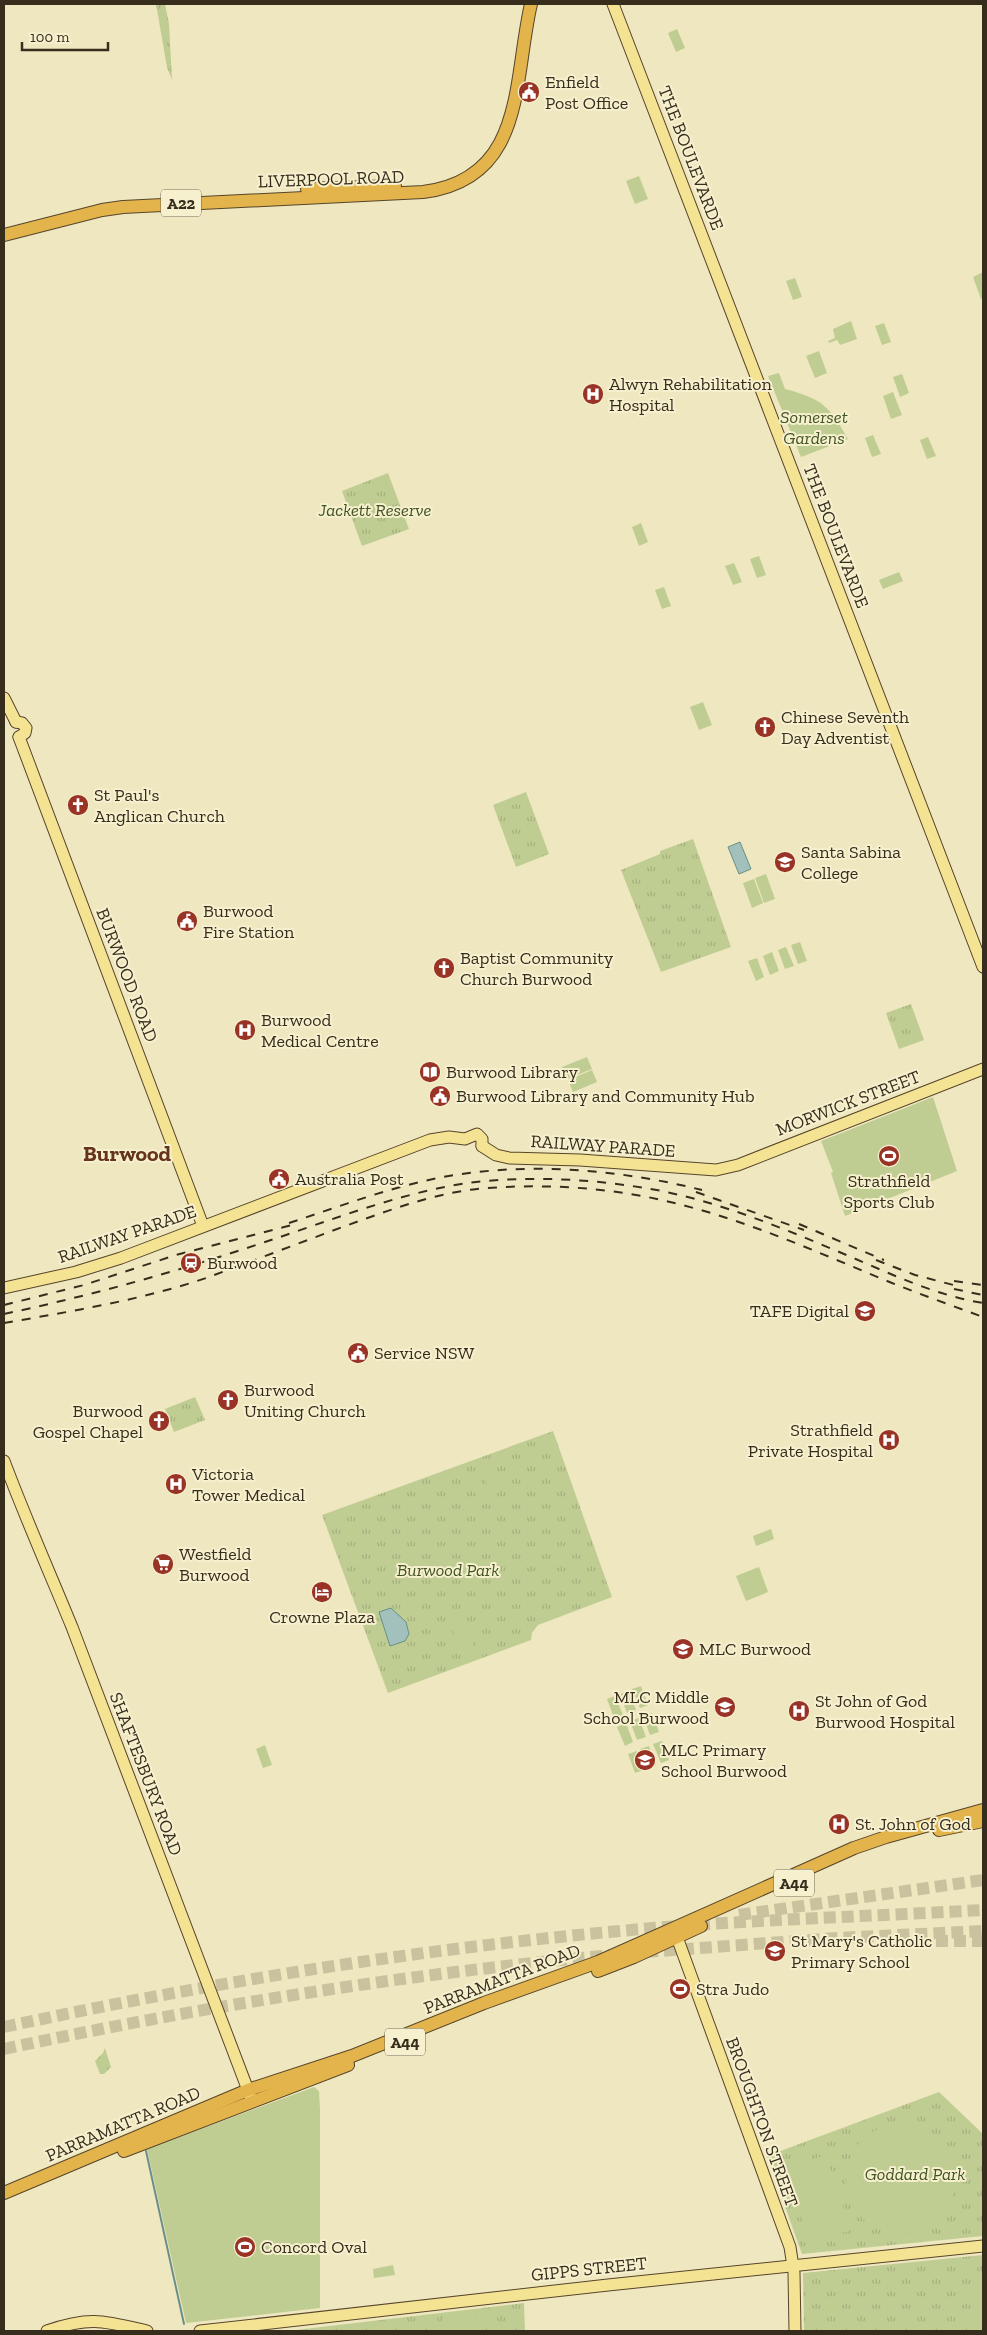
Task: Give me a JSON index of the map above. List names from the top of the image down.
{
  "streets": {
    "highway": [
      "LIVERPOOL ROAD",
      "A22",
      "A44",
      "PARRAMATTA ROAD"
    ],
    "main road": [
      "THE BOULEVARDE",
      "BURWOOD ROAD",
      "MORWICK STREET",
      "RAILWAY PARADE",
      "SHAFTESBURY ROAD",
      "BROUGHTON STREET",
      "GIPPS STREET"
    ]
  },
  "crossings": [
    ["BURWOOD ROAD", "RAILWAY PARADE"],
    ["MORWICK STREET", "RAILWAY PARADE"],
    ["SHAFTESBURY ROAD", "PARRAMATTA ROAD"],
    ["PARRAMATTA ROAD", "BROUGHTON STREET"],
    ["BROUGHTON STREET", "GIPPS STREET"]
  ],
  "districts": ["Burwood"],
  "parks": [
    "Somerset Gardens",
    "Jackett Reserve",
    "Burwood Park",
    "Goddard Park"
  ],
  "places": {
    "public building": [
      "Enfield Post Office",
      "Burwood Fire Station",
      "Burwood Library and Community Hub",
      "Australia Post",
      "Service NSW"
    ],
    "hospital": [
      "Alwyn Rehabilitation Hospital",
      "Burwood Medical Centre",
      "Strathfield Private Hospital",
      "Victoria Tower Medical",
      "St John of God Burwood Hospital",
      "St. John of God"
    ],
    "church": [
      "Chinese Seventh Day Adventist",
      "St Paul's Anglican Church",
      "Baptist Community Church Burwood",
      "Burwood Uniting Church",
      "Burwood Gospel Chapel"
    ],
    "school or university": [
      "Santa Sabina College",
      "TAFE Digital",
      "MLC Burwood",
      "MLC Middle School Burwood",
      "MLC Primary School Burwood",
      "St Mary's Catholic Primary School"
    ],
    "library": ["Burwood Library"],
    "sports": ["Strathfield Sports Club", "Stra Judo", "Concord Oval"],
    "station": ["Burwood"],
    "supermarket": ["Westfield Burwood"],
    "hotel": ["Crowne Plaza"]
  },
  "scale_bar": "100 m"
}
